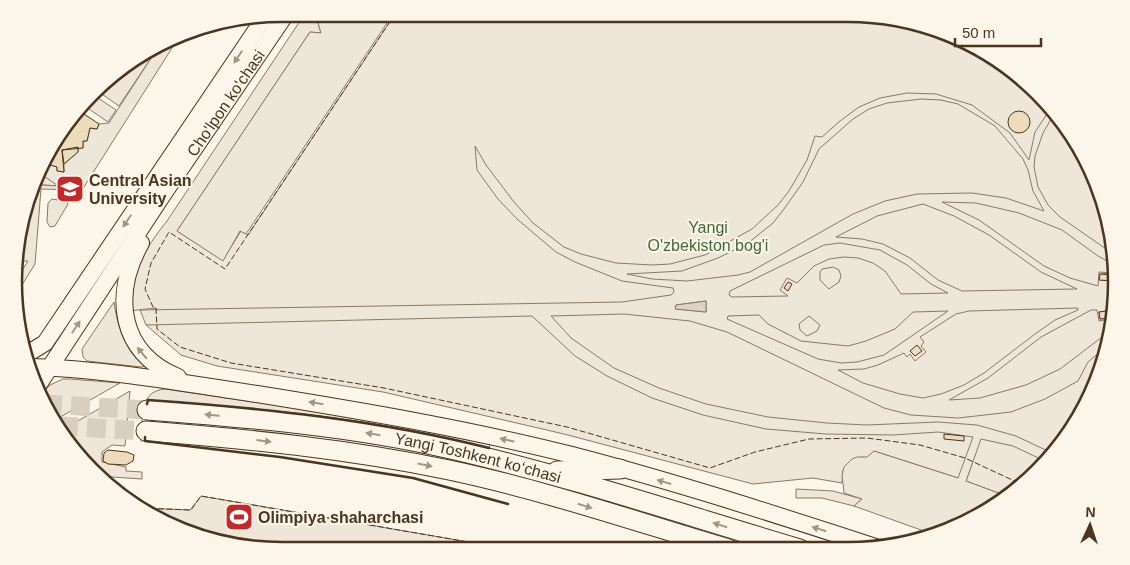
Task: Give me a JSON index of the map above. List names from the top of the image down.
{
  "streets": {
    "highway": ["Yangi Toshkent ko‘chasi"],
    "main road": ["Cho'lpon ko'chasi"]
  },
  "parks": ["Yangi O'zbekiston bog'i"],
  "places": {
    "school or university": ["Central Asian University"],
    "sports": ["Olimpiya shaharchasi"]
  },
  "scale_bar": "50 m",
  "north": "top"
}
